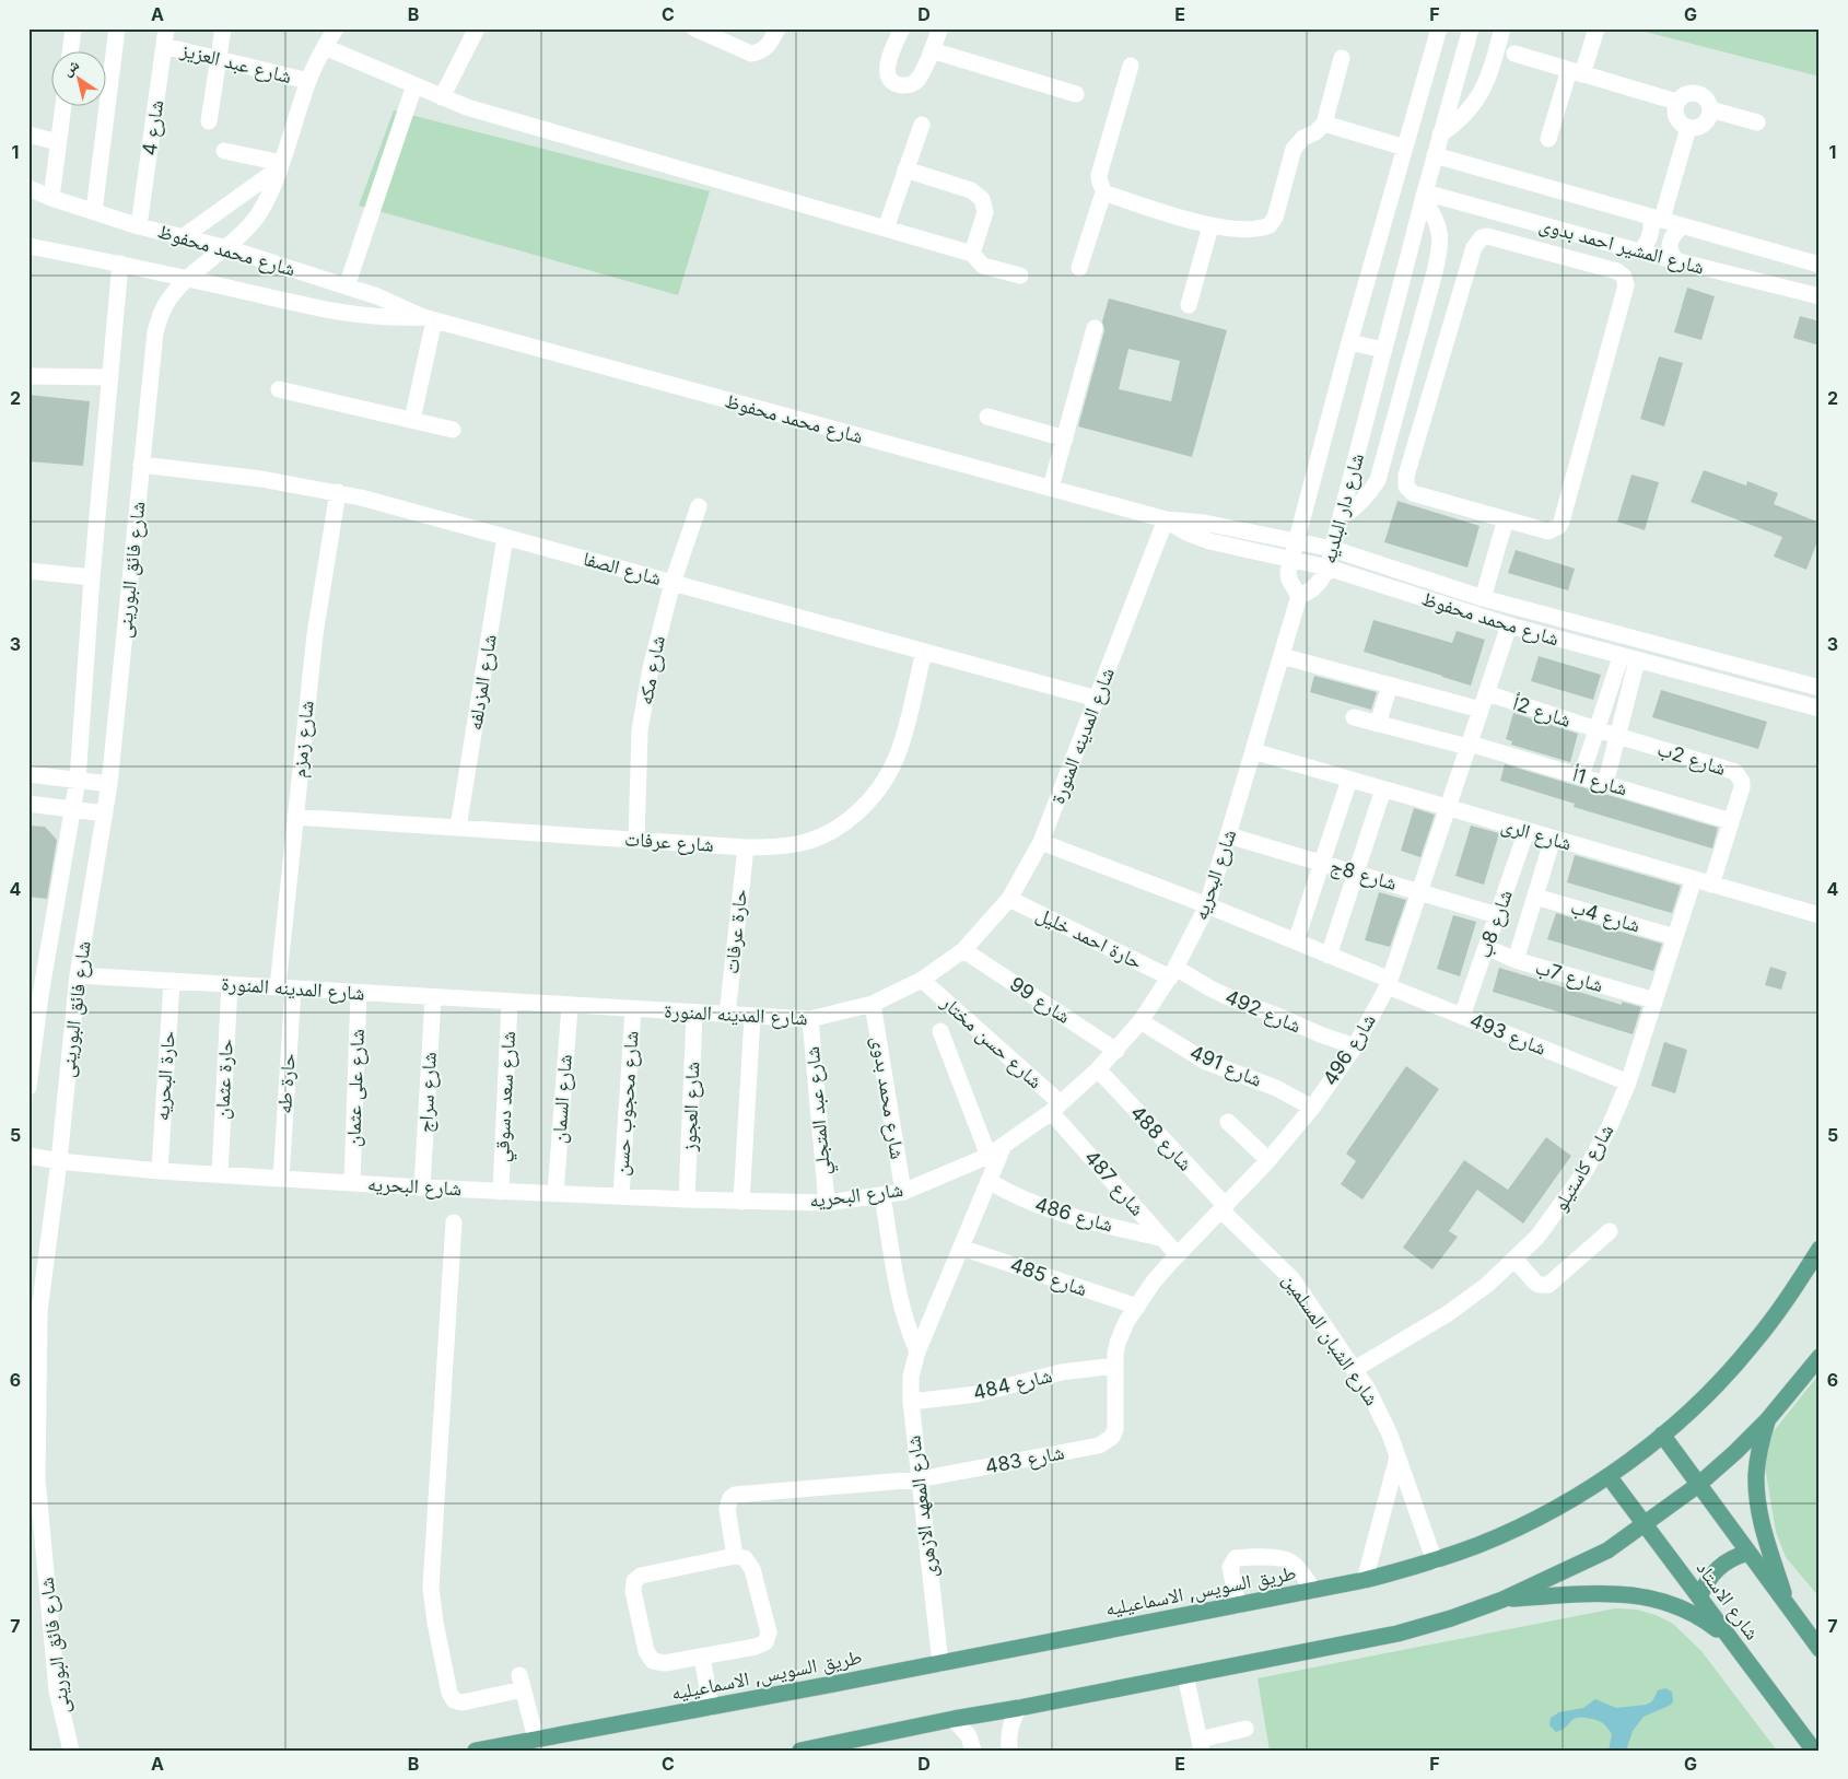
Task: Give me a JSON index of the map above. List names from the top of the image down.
{
  "streets": {
    "main road": ["طريق السويس, الاسماعيليه", "شارع الاستاد"],
    "street": [
      "شارع عبد العزيز",
      "شارع 4",
      "شارع المشير احمد بدوى",
      "شارع محمد محفوظ",
      "شارع دار البلديه",
      "شارع الصفا",
      "شارع فائق البورينى",
      "شارع مكه",
      "شارع المزدلفه",
      "شارع 2أ",
      "شارع المدينه المنورة",
      "شارع زمزم",
      "شارع 2ب",
      "شارع 1أ",
      "شارع الرى",
      "شارع عرفات",
      "شارع البحريه",
      "شارع 8ج",
      "شارع 4ب",
      "شارع 8ب",
      "حارة عرفات",
      "حارة احمد خليل",
      "شارع 7ب",
      "شارع 99",
      "شارع 492",
      "شارع 493",
      "شارع حسن مختار",
      "شارع 496",
      "شارع 491",
      "حارة البحريه",
      "حارة عثمان",
      "حارة طه",
      "شارع على عثمان",
      "شارع سراج",
      "شارع سعد دسوقي",
      "شارع محمد بدوى",
      "شارع السمان",
      "شارع محجوب حسن",
      "شارع العجوز",
      "شارع عبد المتجلي",
      "شارع 488",
      "شارع كاستيلو",
      "شارع 487",
      "شارع 486",
      "شارع 485",
      "شارع الشبان المسلمين",
      "شارع 484",
      "شارع 483",
      "شارع المعهد الازهرى"
    ]
  },
  "crossings": [
    ["شارع عبد العزيز", "شارع 4"],
    ["شارع عبد العزيز", "شارع فائق البورينى"],
    ["شارع 4", "شارع محمد محفوظ"],
    ["شارع المشير احمد بدوى", "شارع دار البلديه"],
    ["شارع محمد محفوظ", "شارع دار البلديه"],
    ["شارع محمد محفوظ", "شارع فائق البورينى"],
    ["شارع محمد محفوظ", "شارع المدينه المنورة"],
    ["شارع محمد محفوظ", "شارع 496"],
    ["شارع دار البلديه", "شارع البحريه"],
    ["شارع الصفا", "شارع فائق البورينى"],
    ["شارع الصفا", "شارع مكه"],
    ["شارع الصفا", "شارع المزدلفه"],
    ["شارع الصفا", "شارع المدينه المنورة"],
    ["شارع الصفا", "شارع زمزم"],
    ["شارع الصفا", "شارع عرفات"],
    ["شارع فائق البورينى", "شارع المدينه المنورة"],
    ["شارع فائق البورينى", "شارع البحريه"],
    ["شارع مكه", "شارع عرفات"],
    ["شارع المزدلفه", "شارع عرفات"],
    ["شارع 2أ", "شارع 2ب"],
    ["شارع 2أ", "شارع 496"],
    ["شارع المدينه المنورة", "شارع زمزم"],
    ["شارع المدينه المنورة", "حارة عرفات"],
    ["شارع المدينه المنورة", "حارة احمد خليل"],
    ["شارع المدينه المنورة", "شارع 99"],
    ["شارع المدينه المنورة", "شارع 493"],
    ["شارع المدينه المنورة", "شارع حسن مختار"],
    ["شارع المدينه المنورة", "حارة البحريه"],
    ["شارع المدينه المنورة", "حارة عثمان"],
    ["شارع المدينه المنورة", "حارة طه"],
    ["شارع المدينه المنورة", "شارع على عثمان"],
    ["شارع المدينه المنورة", "شارع سراج"],
    ["شارع المدينه المنورة", "شارع سعد دسوقي"],
    ["شارع المدينه المنورة", "شارع محمد بدوى"],
    ["شارع المدينه المنورة", "شارع السمان"],
    ["شارع المدينه المنورة", "شارع محجوب حسن"],
    ["شارع المدينه المنورة", "شارع العجوز"],
    ["شارع المدينه المنورة", "شارع عبد المتجلي"],
    ["شارع زمزم", "شارع عرفات"],
    ["شارع زمزم", "حارة طه"],
    ["شارع 2ب", "شارع 1أ"],
    ["شارع 2ب", "شارع الرى"],
    ["شارع 1أ", "شارع 496"],
    ["شارع الرى", "شارع البحريه"],
    ["شارع الرى", "شارع 8ب"],
    ["شارع الرى", "شارع 496"],
    ["شارع الرى", "شارع كاستيلو"],
    ["شارع عرفات", "حارة عرفات"],
    ["شارع البحريه", "شارع 8ج"],
    ["شارع البحريه", "حارة احمد خليل"],
    ["شارع البحريه", "شارع 99"],
    ["شارع البحريه", "شارع 492"],
    ["شارع البحريه", "شارع 493"],
    ["شارع البحريه", "شارع حسن مختار"],
    ["شارع البحريه", "شارع 491"],
    ["شارع البحريه", "حارة البحريه"],
    ["شارع البحريه", "حارة عثمان"],
    ["شارع البحريه", "حارة طه"],
    ["شارع البحريه", "شارع على عثمان"],
    ["شارع البحريه", "شارع سراج"],
    ["شارع البحريه", "شارع سعد دسوقي"],
    ["شارع البحريه", "شارع محمد بدوى"],
    ["شارع البحريه", "شارع السمان"],
    ["شارع البحريه", "شارع محجوب حسن"],
    ["شارع البحريه", "شارع العجوز"],
    ["شارع البحريه", "شارع عبد المتجلي"],
    ["شارع البحريه", "شارع 488"],
    ["شارع البحريه", "شارع 487"],
    ["شارع البحريه", "شارع المعهد الازهرى"],
    ["شارع 8ج", "شارع 8ب"],
    ["شارع 8ج", "شارع 496"],
    ["شارع 4ب", "شارع كاستيلو"],
    ["شارع 8ب", "شارع 7ب"],
    ["شارع 8ب", "شارع 493"],
    ["حارة احمد خليل", "شارع 492"],
    ["شارع 7ب", "شارع كاستيلو"],
    ["شارع 492", "شارع 496"],
    ["شارع 493", "شارع 496"],
    ["شارع 493", "شارع كاستيلو"],
    ["شارع حسن مختار", "شارع 487"],
    ["شارع 496", "شارع 491"],
    ["شارع 496", "شارع 488"],
    ["شارع 496", "شارع 487"],
    ["شارع 496", "شارع 485"],
    ["شارع 496", "شارع الشبان المسلمين"],
    ["شارع 496", "شارع 484"],
    ["شارع 496", "شارع 483"],
    ["شارع 488", "شارع الشبان المسلمين"],
    ["شارع كاستيلو", "شارع الشبان المسلمين"],
    ["شارع 487", "شارع 486"],
    ["شارع 486", "شارع المعهد الازهرى"],
    ["شارع 485", "شارع المعهد الازهرى"],
    ["شارع الشبان المسلمين", "طريق السويس, الاسماعيليه"],
    ["شارع 484", "شارع المعهد الازهرى"],
    ["شارع 483", "شارع المعهد الازهرى"],
    ["شارع المعهد الازهرى", "طريق السويس, الاسماعيليه"],
    ["طريق السويس, الاسماعيليه", "شارع الاستاد"]
  ],
  "north": "top left",
  "grid": {
    "columns": [
      "A",
      "B",
      "C",
      "D",
      "E",
      "F",
      "G"
    ],
    "rows": [
      "1",
      "2",
      "3",
      "4",
      "5",
      "6",
      "7"
    ]
  }
}
